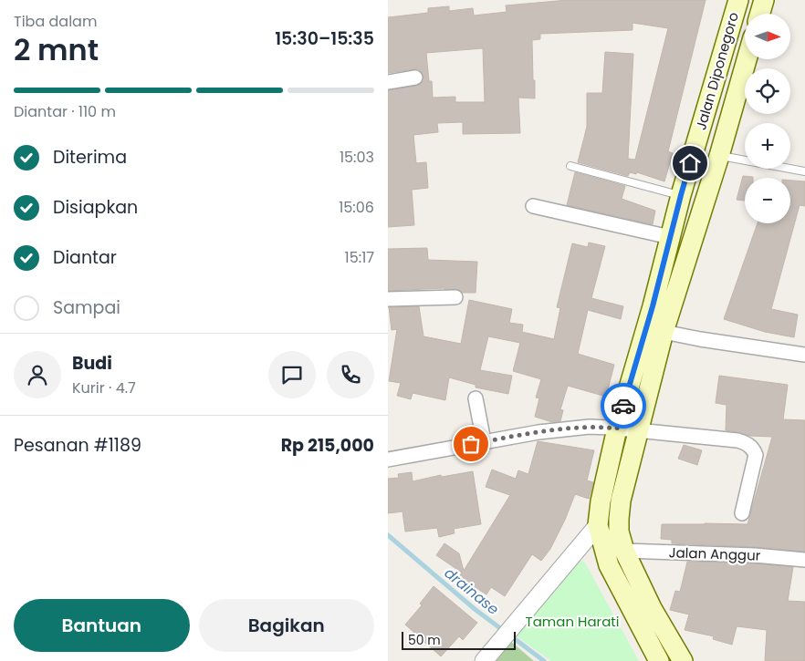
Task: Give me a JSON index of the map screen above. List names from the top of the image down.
{
  "streets": {
    "main road": ["Jalan Diponegoro"],
    "street": ["Jalan Anggur"]
  },
  "crossings": [
    ["Jalan Diponegoro", "Jalan Anggur"]
  ],
  "water": ["drainase"],
  "parks": ["Taman Harati"],
  "scale_bar": "50 m",
  "north": "right",
  "page": {
    "heading": ["2 mnt", "Tiba dalam", "15:30–15:35"],
    "panel": [
      "Budi",
      "Kurir · 4.7",
      "Pesanan #1189",
      "Rp 215,000"
    ],
    "map_buttons": ["+", "−"],
    "bar": "Diantar · 110 m",
    "list": [
      ["Diterima", "15:03"],
      ["Disiapkan", "15:06"],
      ["Diantar", "15:17"],
      "Sampai"
    ],
    "buttons": ["Bantuan", "Bagikan"],
    "scale": "50 m"
  }
}
